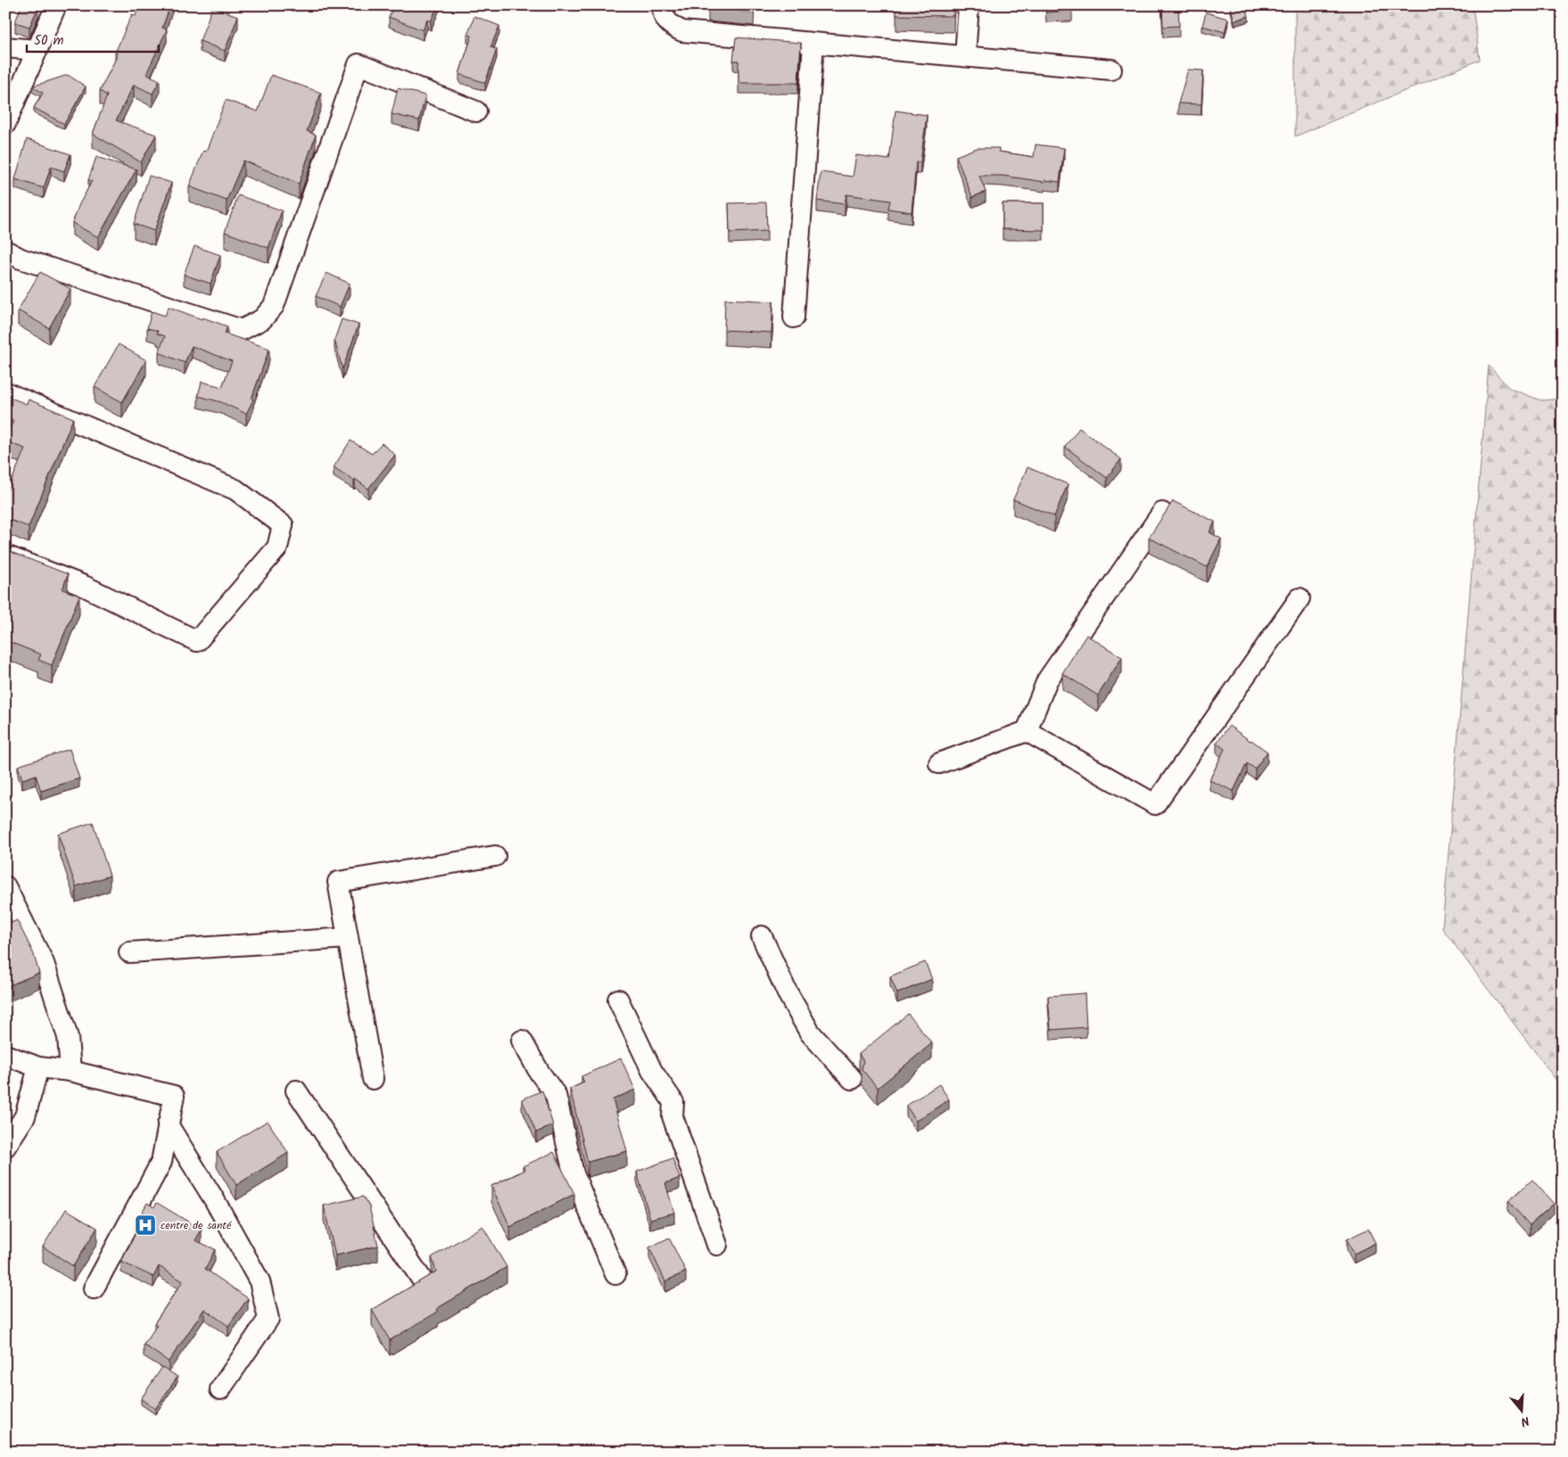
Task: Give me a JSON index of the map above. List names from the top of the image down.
{
  "places": {
    "hospital": ["centre de santé"]
  },
  "scale_bar": "50 m",
  "north": "bottom"
}
